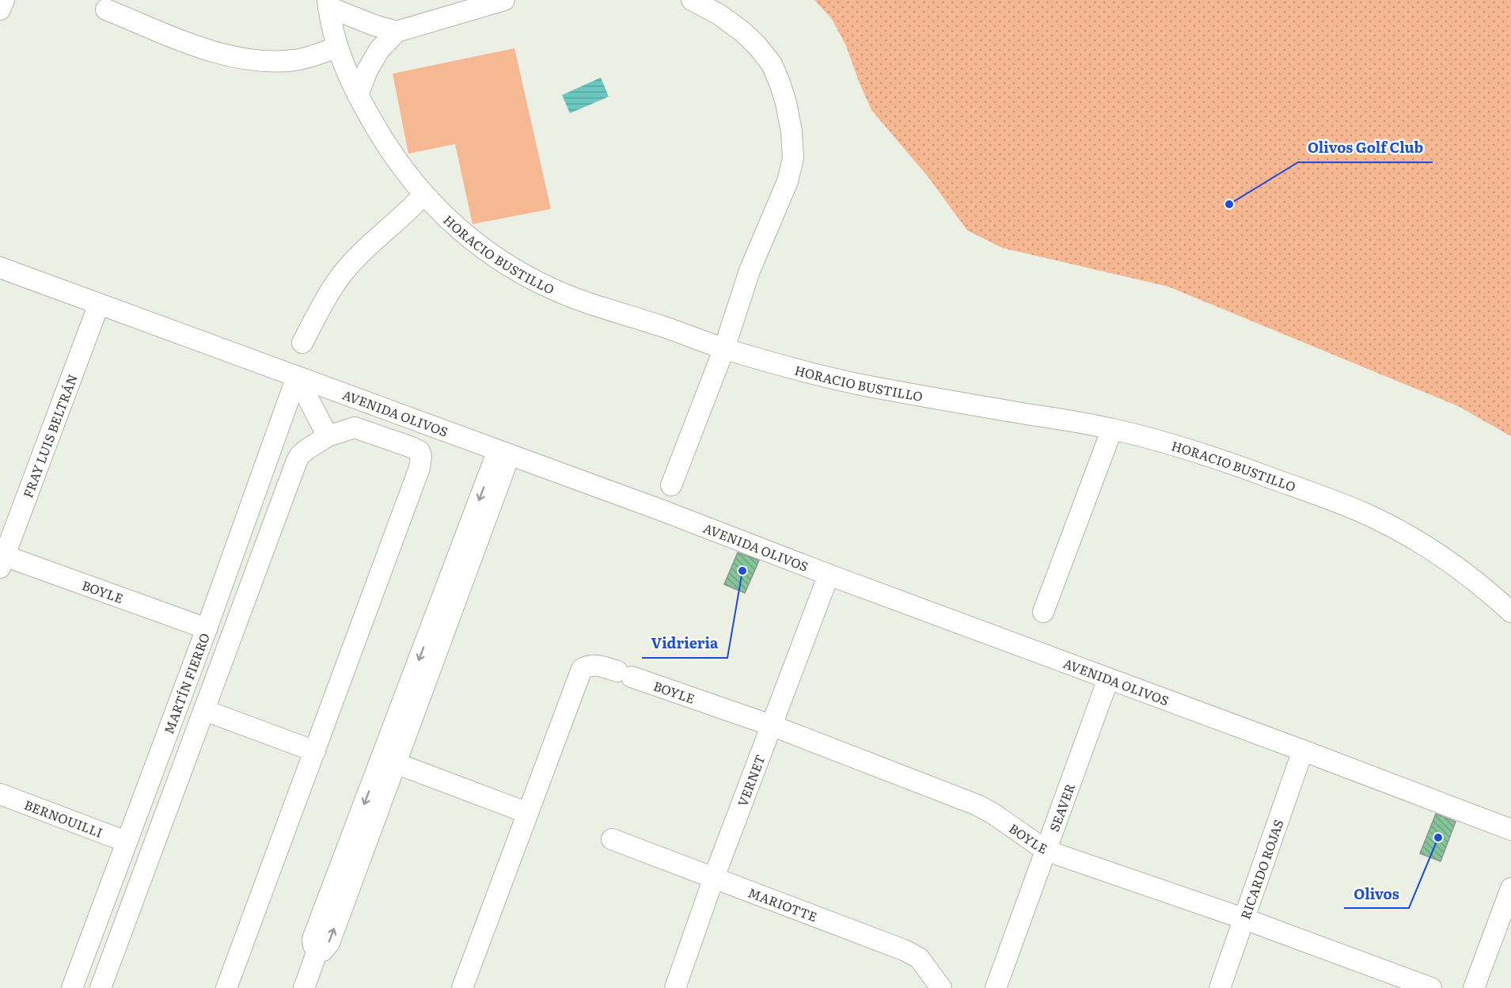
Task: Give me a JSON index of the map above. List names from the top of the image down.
{
  "streets": {
    "street": [
      "HORACIO BUSTILLO",
      "AVENIDA OLIVOS",
      "FRAY LUIS BELTRÁN",
      "BOYLE",
      "MARTÍN FIERRO",
      "VERNET",
      "SEAVER",
      "BERNOUILLI",
      "RICARDO ROJAS",
      "MARIOTTE"
    ]
  },
  "crossings": [
    ["AVENIDA OLIVOS", "FRAY LUIS BELTRÁN"],
    ["AVENIDA OLIVOS", "MARTÍN FIERRO"],
    ["AVENIDA OLIVOS", "VERNET"],
    ["AVENIDA OLIVOS", "SEAVER"],
    ["AVENIDA OLIVOS", "RICARDO ROJAS"],
    ["FRAY LUIS BELTRÁN", "BOYLE"],
    ["BOYLE", "MARTÍN FIERRO"],
    ["BOYLE", "VERNET"],
    ["BOYLE", "SEAVER"],
    ["BOYLE", "RICARDO ROJAS"],
    ["MARTÍN FIERRO", "BERNOUILLI"],
    ["VERNET", "MARIOTTE"]
  ],
  "places": ["Olivos Golf Club", "Vidrieria", "Olivos"]
}
